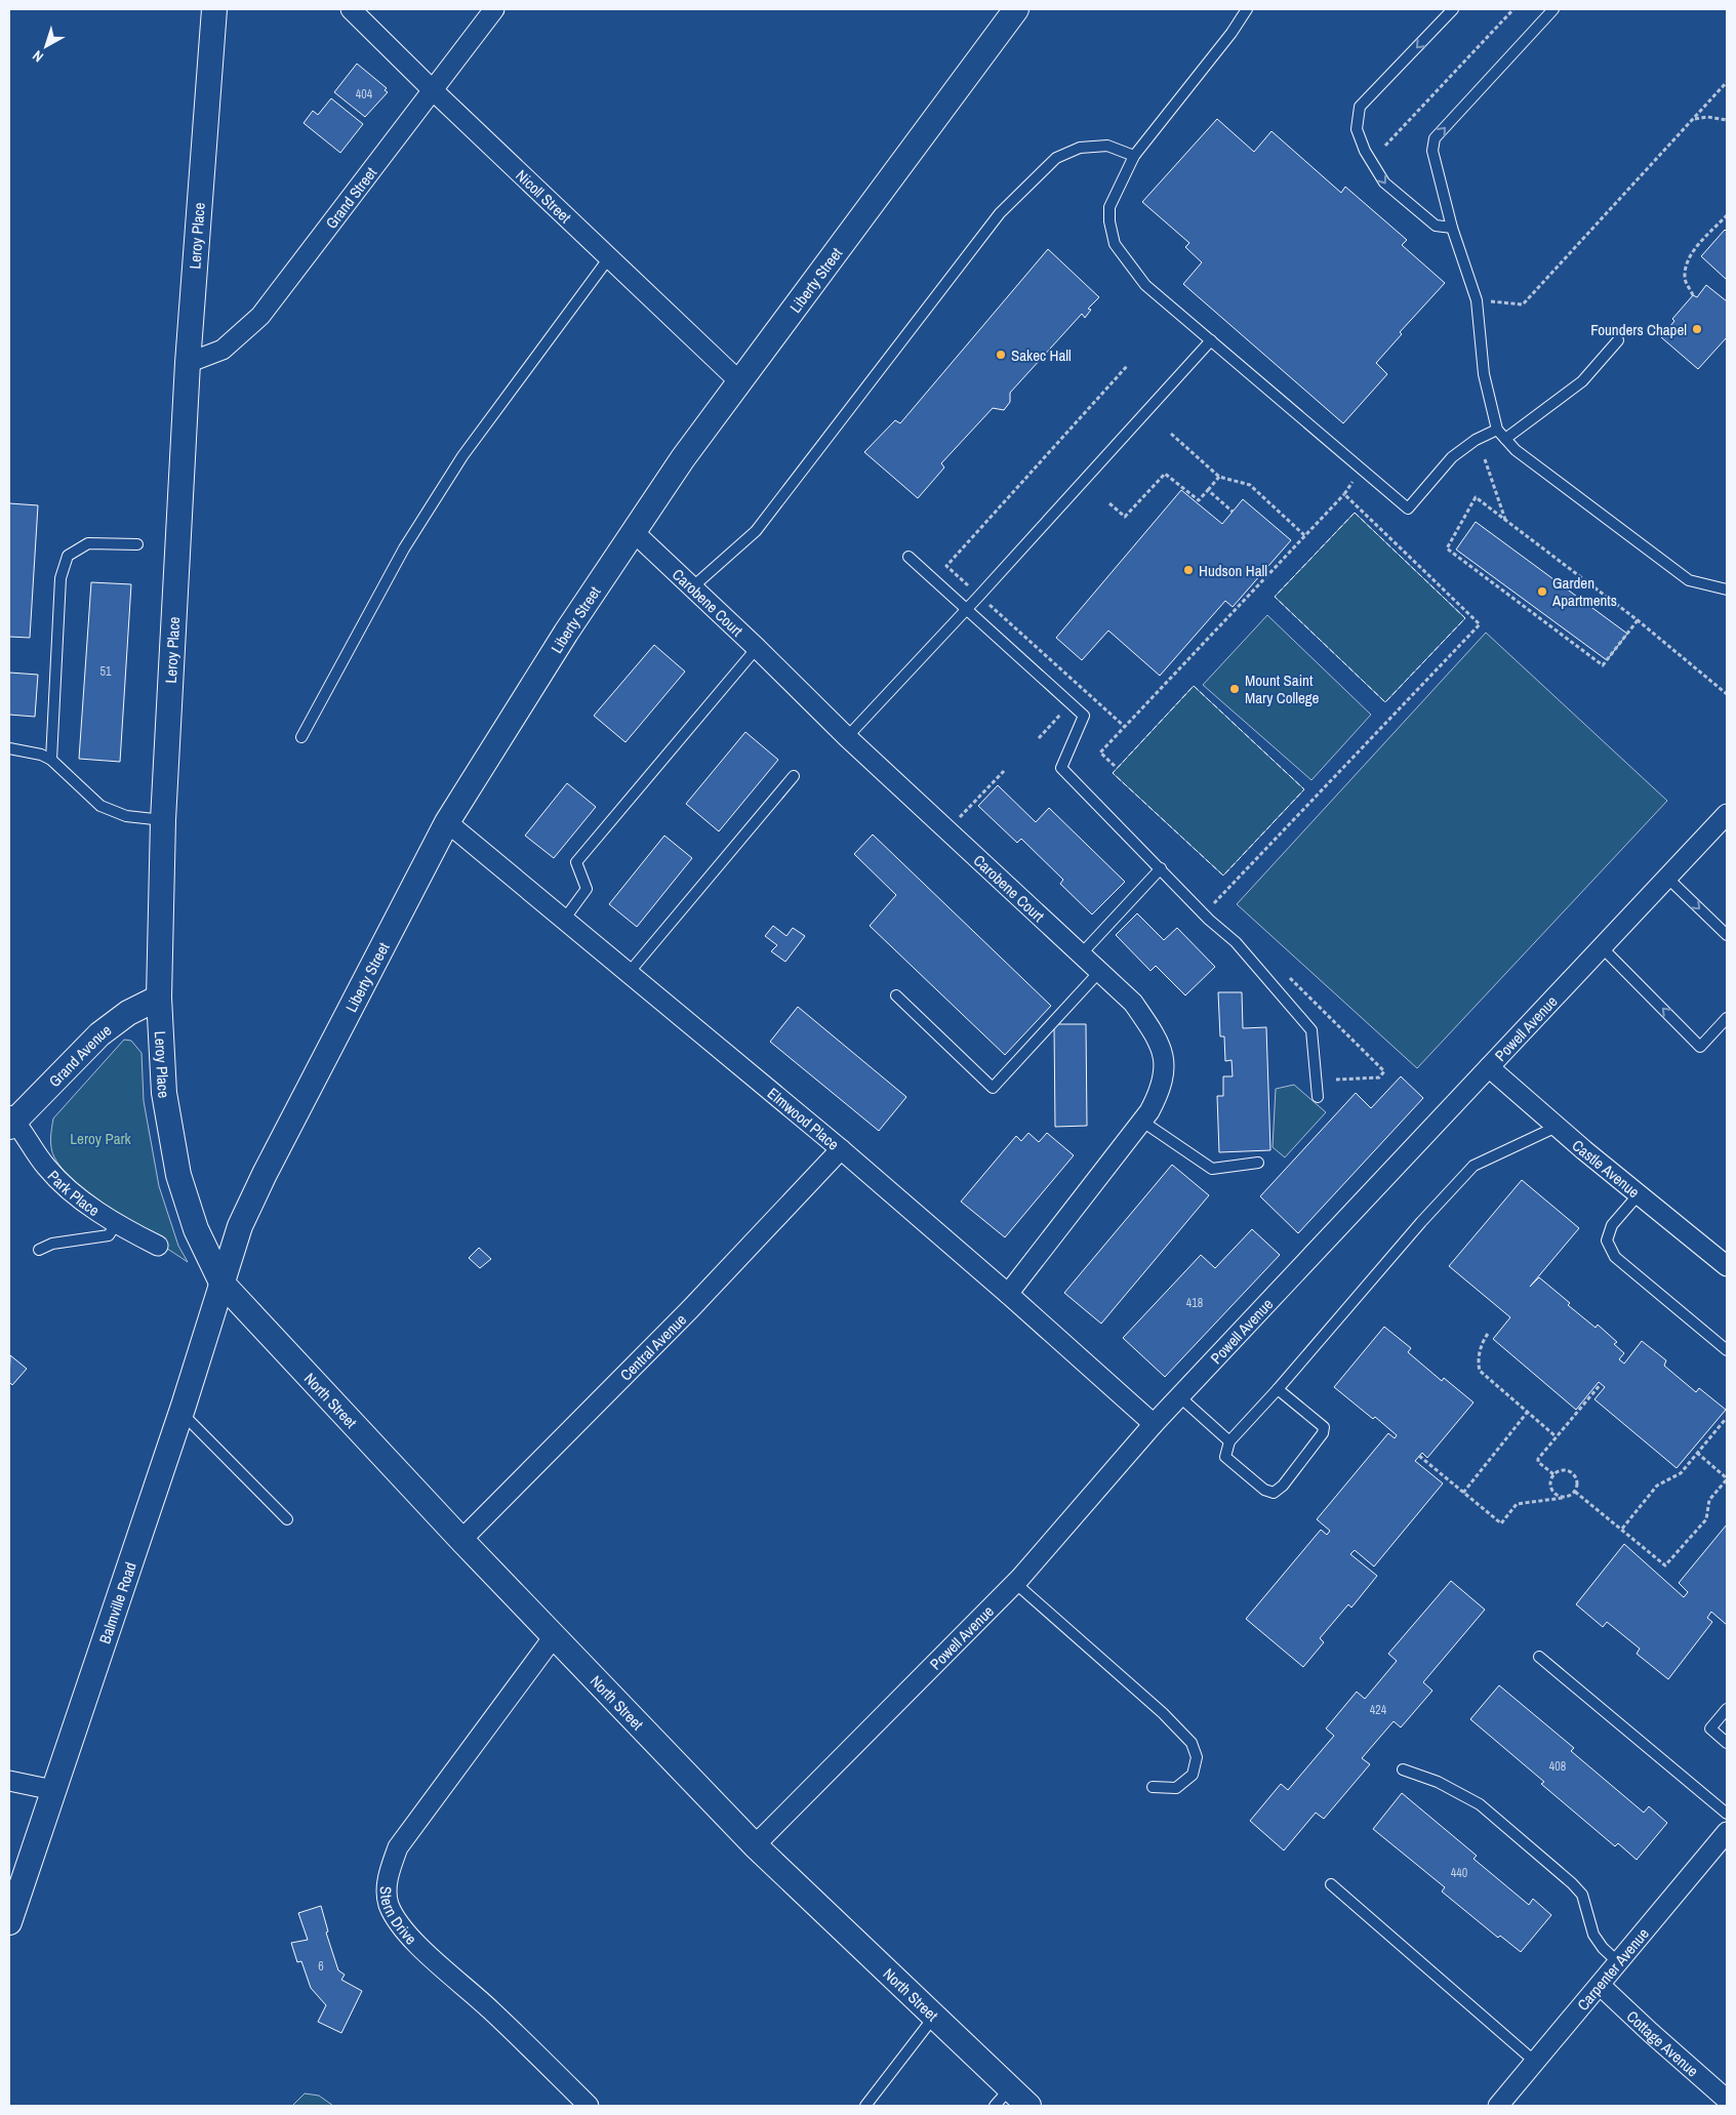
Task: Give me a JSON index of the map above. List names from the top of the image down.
{
  "streets": {
    "street": [
      "Nicoll Street",
      "Grand Street",
      "Leroy Place",
      "Liberty Street",
      "Carobene Court",
      "Powell Avenue",
      "Grand Avenue",
      "Elmwood Place",
      "Castle Avenue",
      "Park Place",
      "Central Avenue",
      "North Street",
      "Balmville Road",
      "Stern Drive",
      "Carpenter Avenue",
      "Cottage Avenue"
    ]
  },
  "crossings": [
    ["Nicoll Street", "Grand Street"],
    ["Nicoll Street", "Liberty Street"],
    ["Grand Street", "Leroy Place"],
    ["Leroy Place", "Liberty Street"],
    ["Leroy Place", "Grand Avenue"],
    ["Leroy Place", "North Street"],
    ["Leroy Place", "Balmville Road"],
    ["Liberty Street", "Carobene Court"],
    ["Liberty Street", "Elmwood Place"],
    ["Liberty Street", "North Street"],
    ["Liberty Street", "Balmville Road"],
    ["Carobene Court", "Elmwood Place"],
    ["Powell Avenue", "Elmwood Place"],
    ["Powell Avenue", "Castle Avenue"],
    ["Powell Avenue", "North Street"],
    ["Grand Avenue", "Park Place"],
    ["Elmwood Place", "Central Avenue"],
    ["Central Avenue", "North Street"],
    ["North Street", "Balmville Road"],
    ["North Street", "Stern Drive"],
    ["Carpenter Avenue", "Cottage Avenue"]
  ],
  "parks": ["Leroy Park"],
  "places": [
    "Founders Chapel",
    "Sakec Hall",
    "Hudson Hall",
    "Garden Apartments",
    "Mount Saint Mary College"
  ],
  "house_numbers": [
    "404",
    "51",
    "418",
    "424",
    "408",
    "440",
    "6"
  ],
  "north": "bottom left"
}
